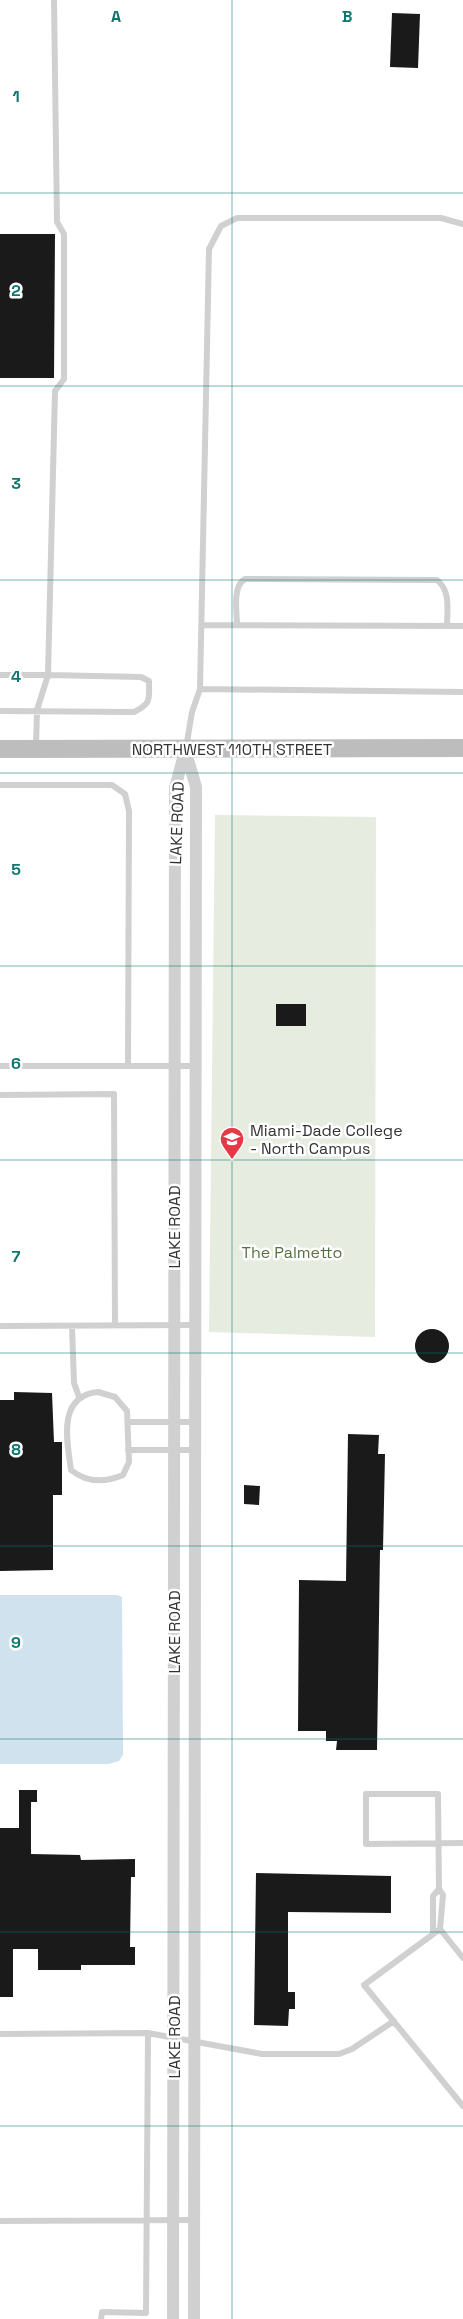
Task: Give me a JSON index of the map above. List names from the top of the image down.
{
  "streets": {
    "street": ["NORTHWEST 110TH STREET", "LAKE ROAD"]
  },
  "crossings": [
    ["NORTHWEST 110TH STREET", "LAKE ROAD"]
  ],
  "parks": ["The Palmetto"],
  "places": {
    "school or university": ["Miami-Dade College - North Campus"]
  },
  "grid": {
    "columns": ["A", "B"],
    "rows": [
      "1",
      "2",
      "3",
      "4",
      "5",
      "6",
      "7",
      "8",
      "9"
    ]
  }
}
